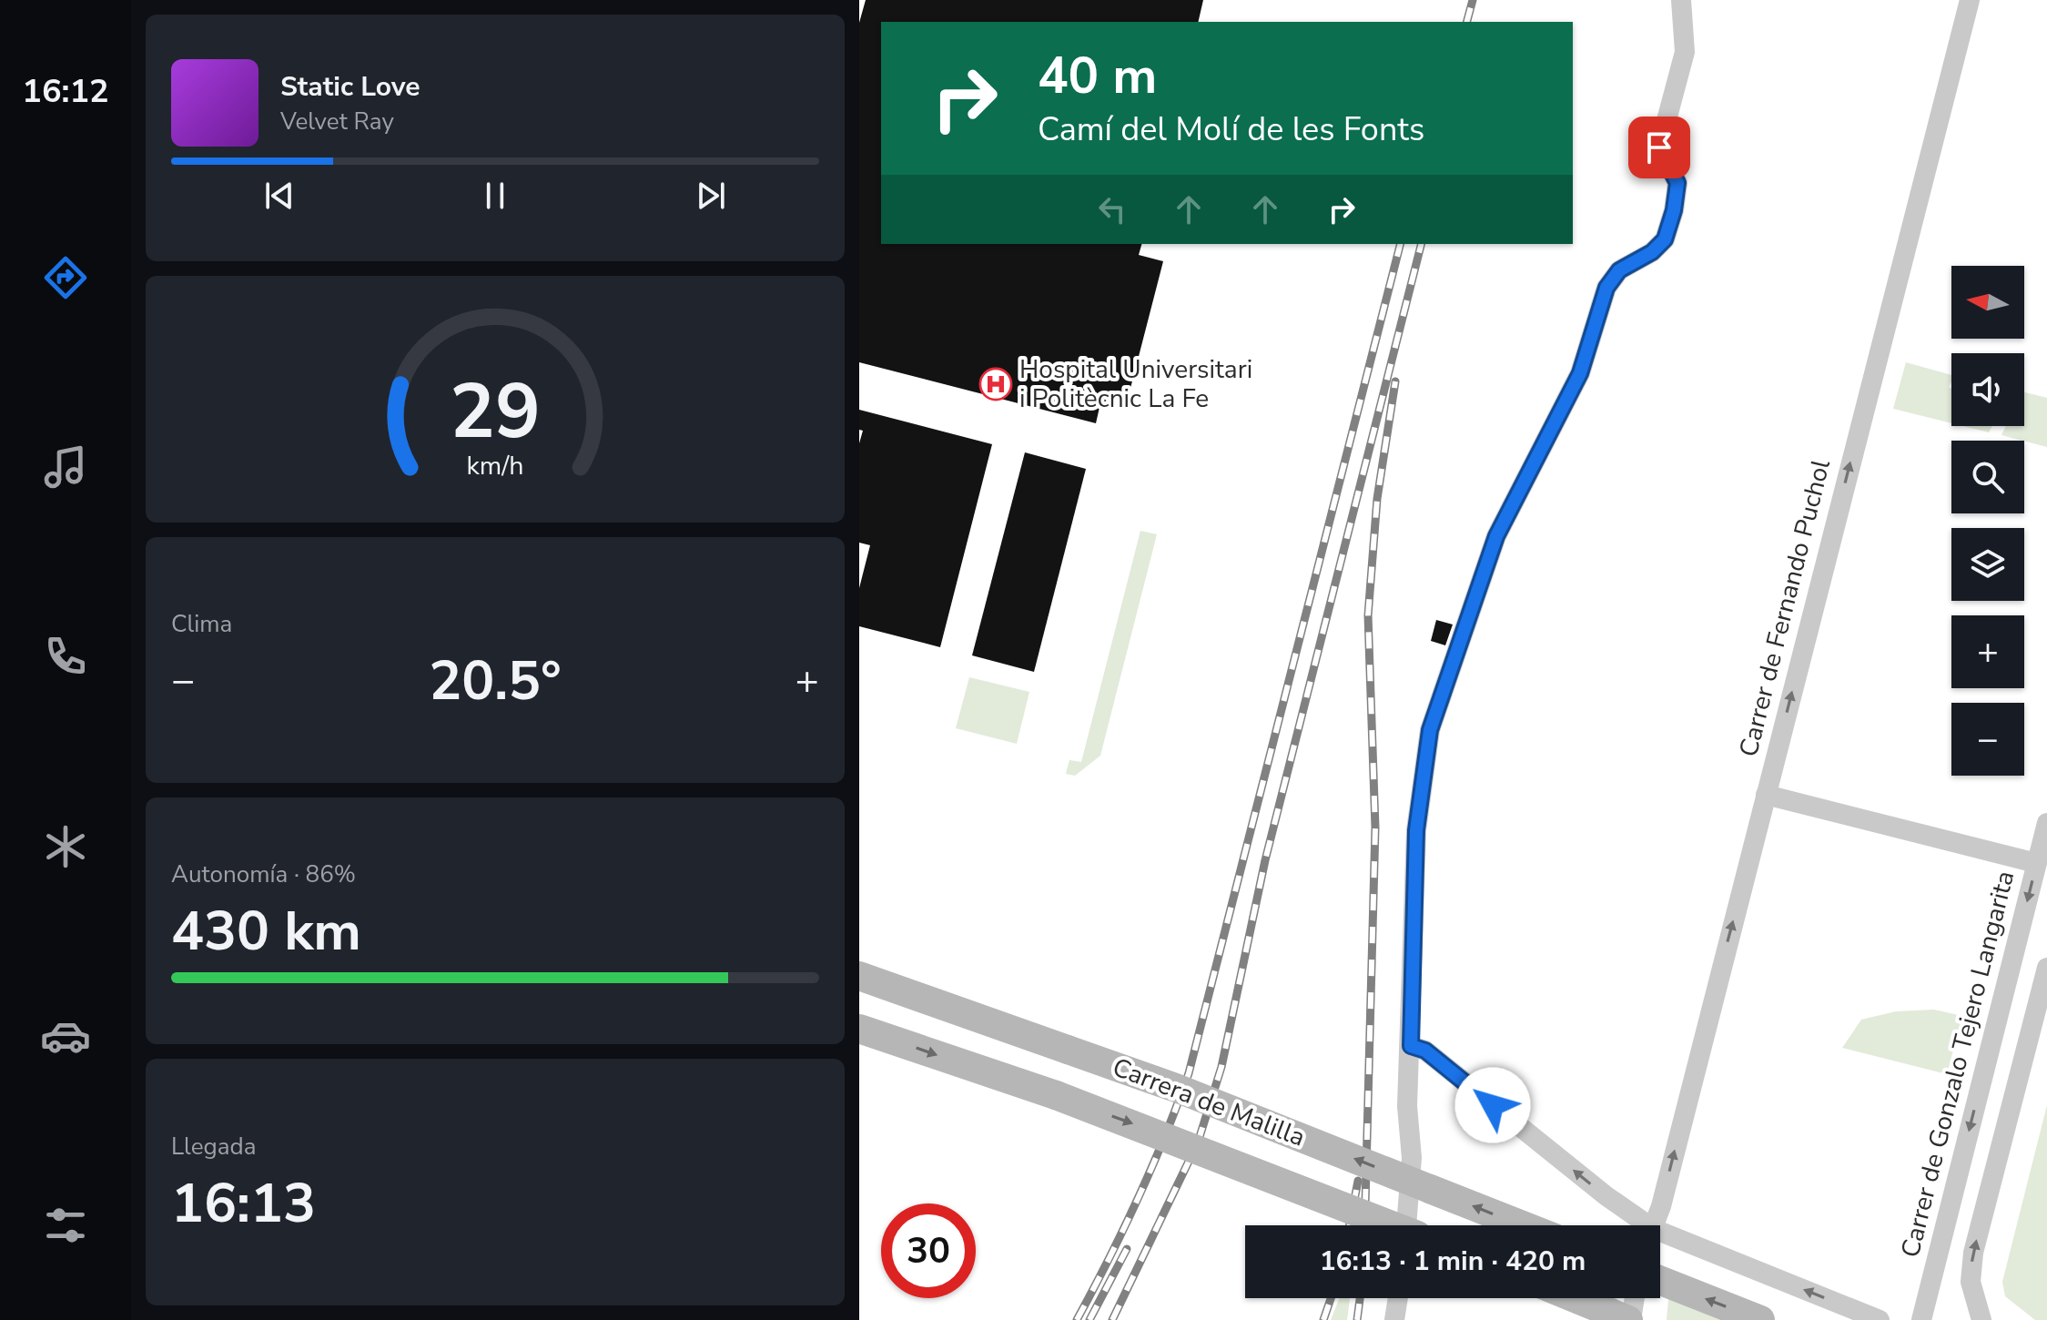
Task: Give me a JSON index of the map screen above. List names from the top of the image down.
{
  "streets": {
    "street": ["Carrer de Fernando Puchol", "Carrer de Gonzalo Tejero Langarita", "Carrera de Malilla"]
  },
  "one_way": ["Carrer de Fernando Puchol"],
  "places": {
    "hospital": ["Hospital Universitari i Politècnic La Fe"]
  },
  "north": "left",
  "page": {
    "tabs": "16:12",
    "turn": ["40 m", "Camí del Molí de les Fonts"],
    "song": ["Static Love", "Velvet Ray"],
    "map_buttons": ["+", "−"],
    "tile": [
      "Clima",
      ["Autonomía · 86%", "430 km"],
      ["Llegada", "16:13"]
    ],
    "heat": ["−", "20.5°", "+"],
    "limit": "30",
    "trip": "16:13 · 1 min · 420 m",
    "gauge": ["29", "km/h"]
  }
}
